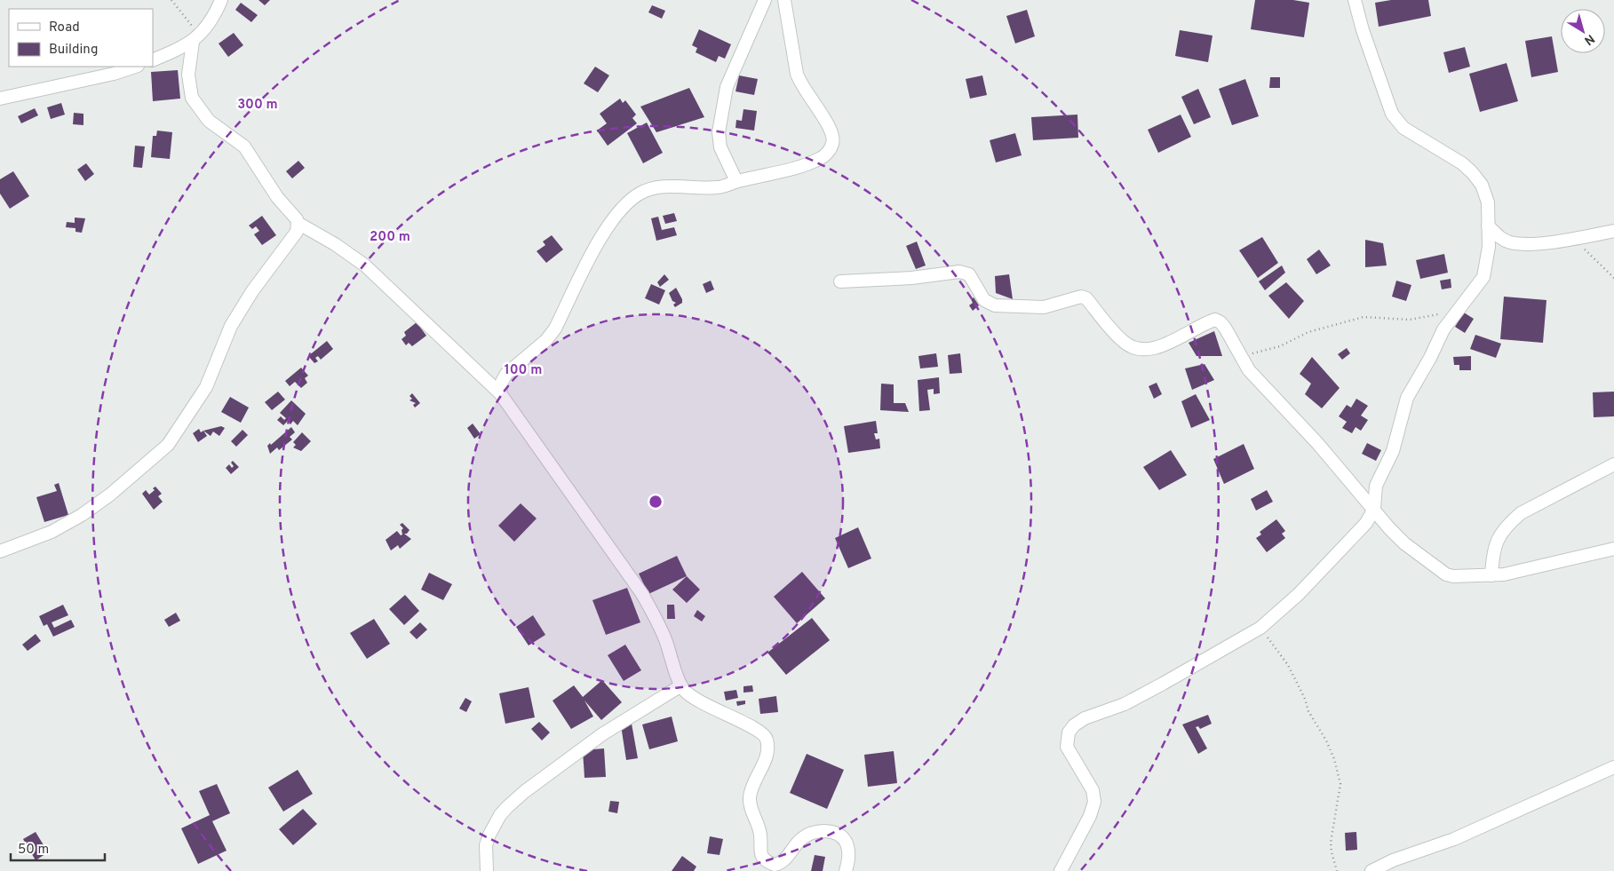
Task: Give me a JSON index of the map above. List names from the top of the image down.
{
  "legend": ["Road", "Building"],
  "scale_bar": "50 m",
  "north": "bottom right",
  "rings": ["300 m", "200 m", "100 m"]
}
